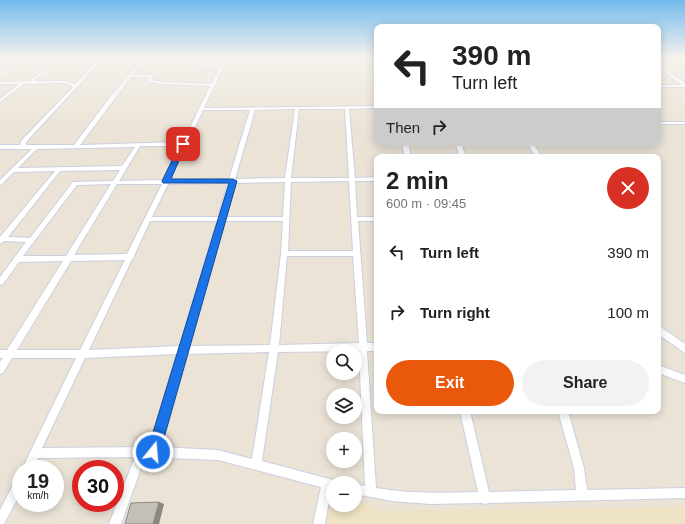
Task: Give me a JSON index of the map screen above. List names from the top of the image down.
{
  "page": {
    "turn": ["390 m", "Turn left"],
    "then": "Then",
    "heading": ["2 min", "600 m · 09:45"],
    "list": [
      {
        "name": "Turn left",
        "value": "390 m"
      },
      {
        "name": "Turn right",
        "value": "100 m"
      }
    ],
    "map_buttons": ["+", "−"],
    "buttons": ["Exit", "Share"],
    "speed": "19 km/h",
    "limit": "30"
  }
}
